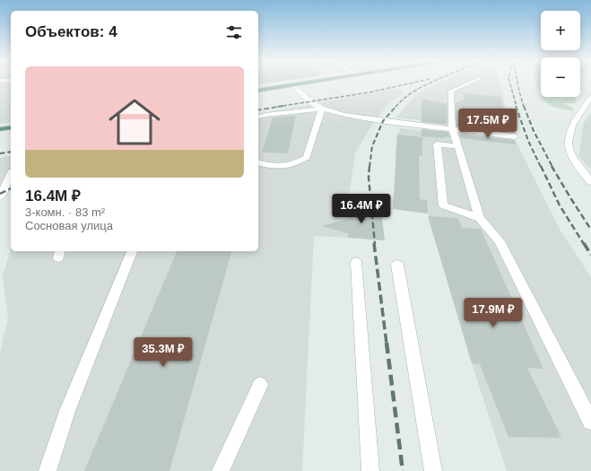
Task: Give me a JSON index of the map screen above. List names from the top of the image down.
{
  "page": {
    "map_buttons": ["+", "−"],
    "heading": "Объектов: 4",
    "list": [
      {
        "name": "16.4M ₽",
        "note": "3-комн. · 83 m² · Сосновая улица"
      }
    ],
    "price": [
      "17.5M ₽",
      "16.4M ₽",
      "17.9M ₽",
      "35.3M ₽"
    ]
  }
}
